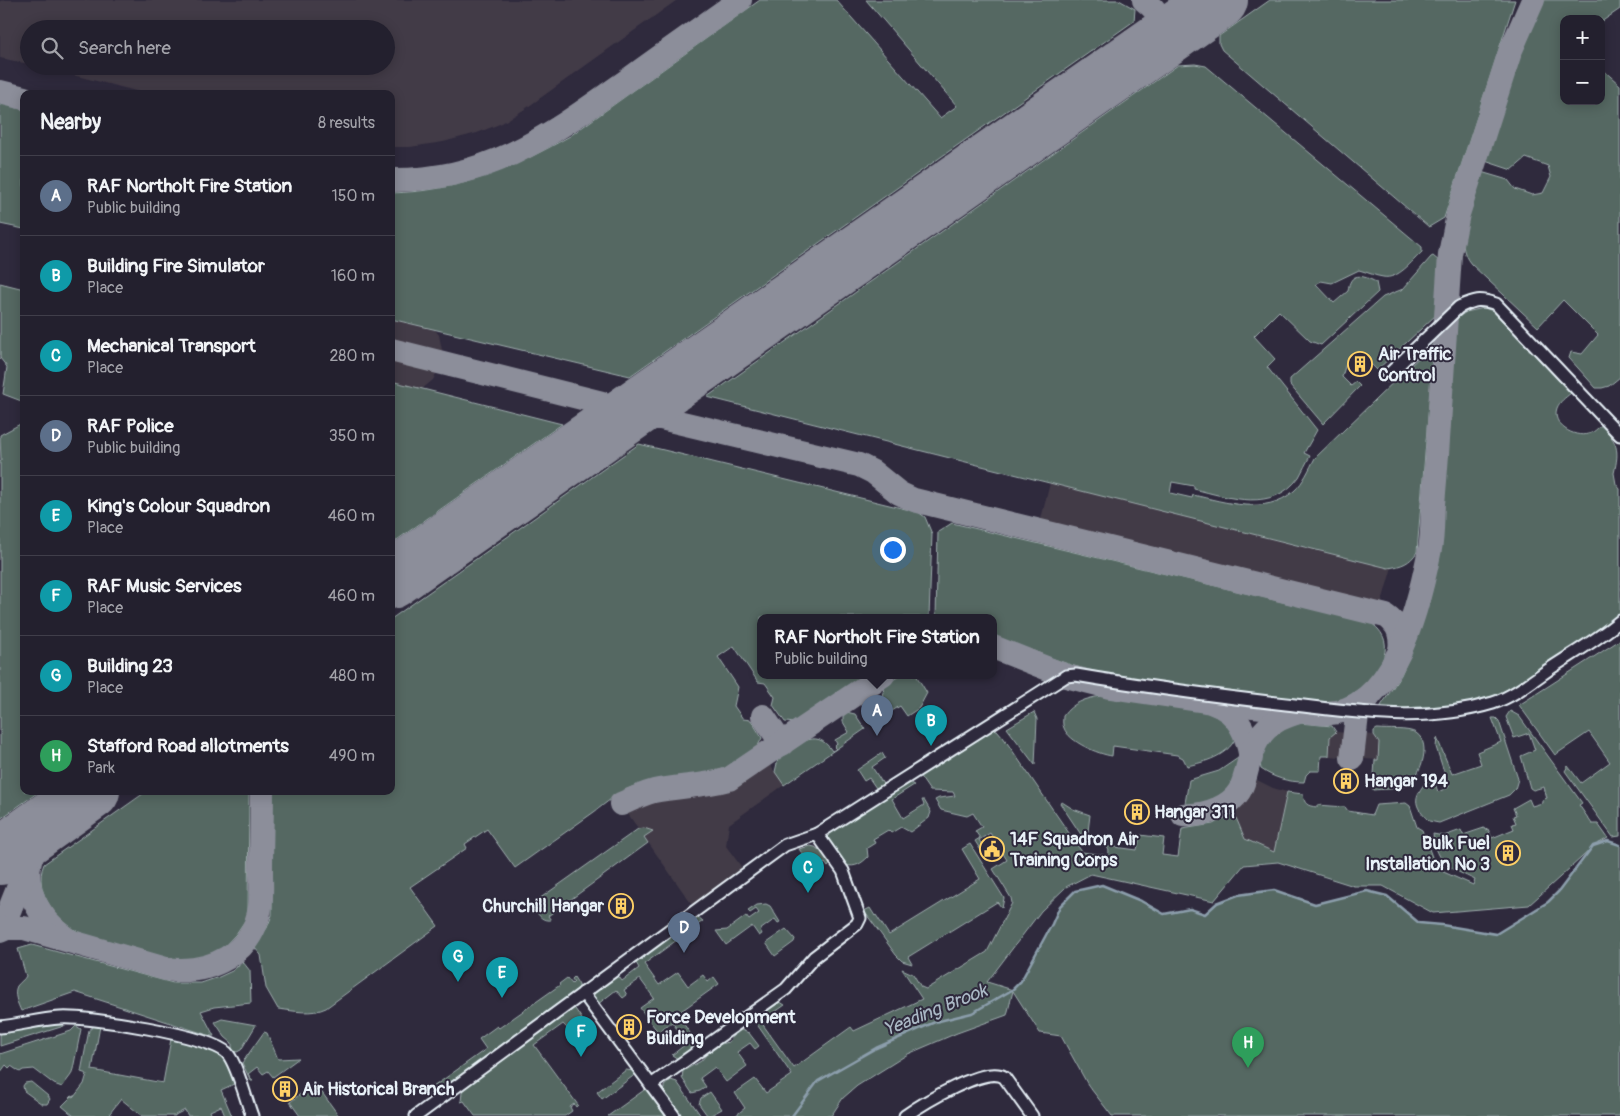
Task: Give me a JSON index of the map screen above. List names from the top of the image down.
{
  "water": ["Yeading Brook"],
  "places": {
    "building": [
      "Air Traffic Control",
      "Hangar 194",
      "Hangar 311",
      "Bulk Fuel Installation № 3",
      "Churchill Hangar",
      "Force Development Building",
      "Air Historical Branch"
    ],
    "public building": ["14F Squadron Air Training Corps"]
  },
  "page": {
    "map_buttons": ["+", "−"],
    "search": "Search here",
    "heading": ["Nearby", "8 results"],
    "list": [
      {
        "mark": "A",
        "name": "RAF Northolt Fire Station",
        "note": "Public building",
        "value": "150 m"
      },
      {
        "mark": "B",
        "name": "Building Fire Simulator",
        "note": "Place",
        "value": "160 m"
      },
      {
        "mark": "C",
        "name": "Mechanical Transport",
        "note": "Place",
        "value": "280 m"
      },
      {
        "mark": "D",
        "name": "RAF Police",
        "note": "Public building",
        "value": "350 m"
      },
      {
        "mark": "E",
        "name": "King's Colour Squadron",
        "note": "Place",
        "value": "460 m"
      },
      {
        "mark": "F",
        "name": "RAF Music Services",
        "note": "Place",
        "value": "460 m"
      },
      {
        "mark": "G",
        "name": "Building 23",
        "note": "Place",
        "value": "480 m"
      },
      {
        "mark": "H",
        "name": "Stafford Road allotments",
        "note": "Park",
        "value": "490 m"
      }
    ],
    "popup": ["RAF Northolt Fire Station", "Public building"],
    "pins": [
      "A",
      "B",
      "C",
      "D",
      "G",
      "E",
      "F",
      "H"
    ]
  }
}
